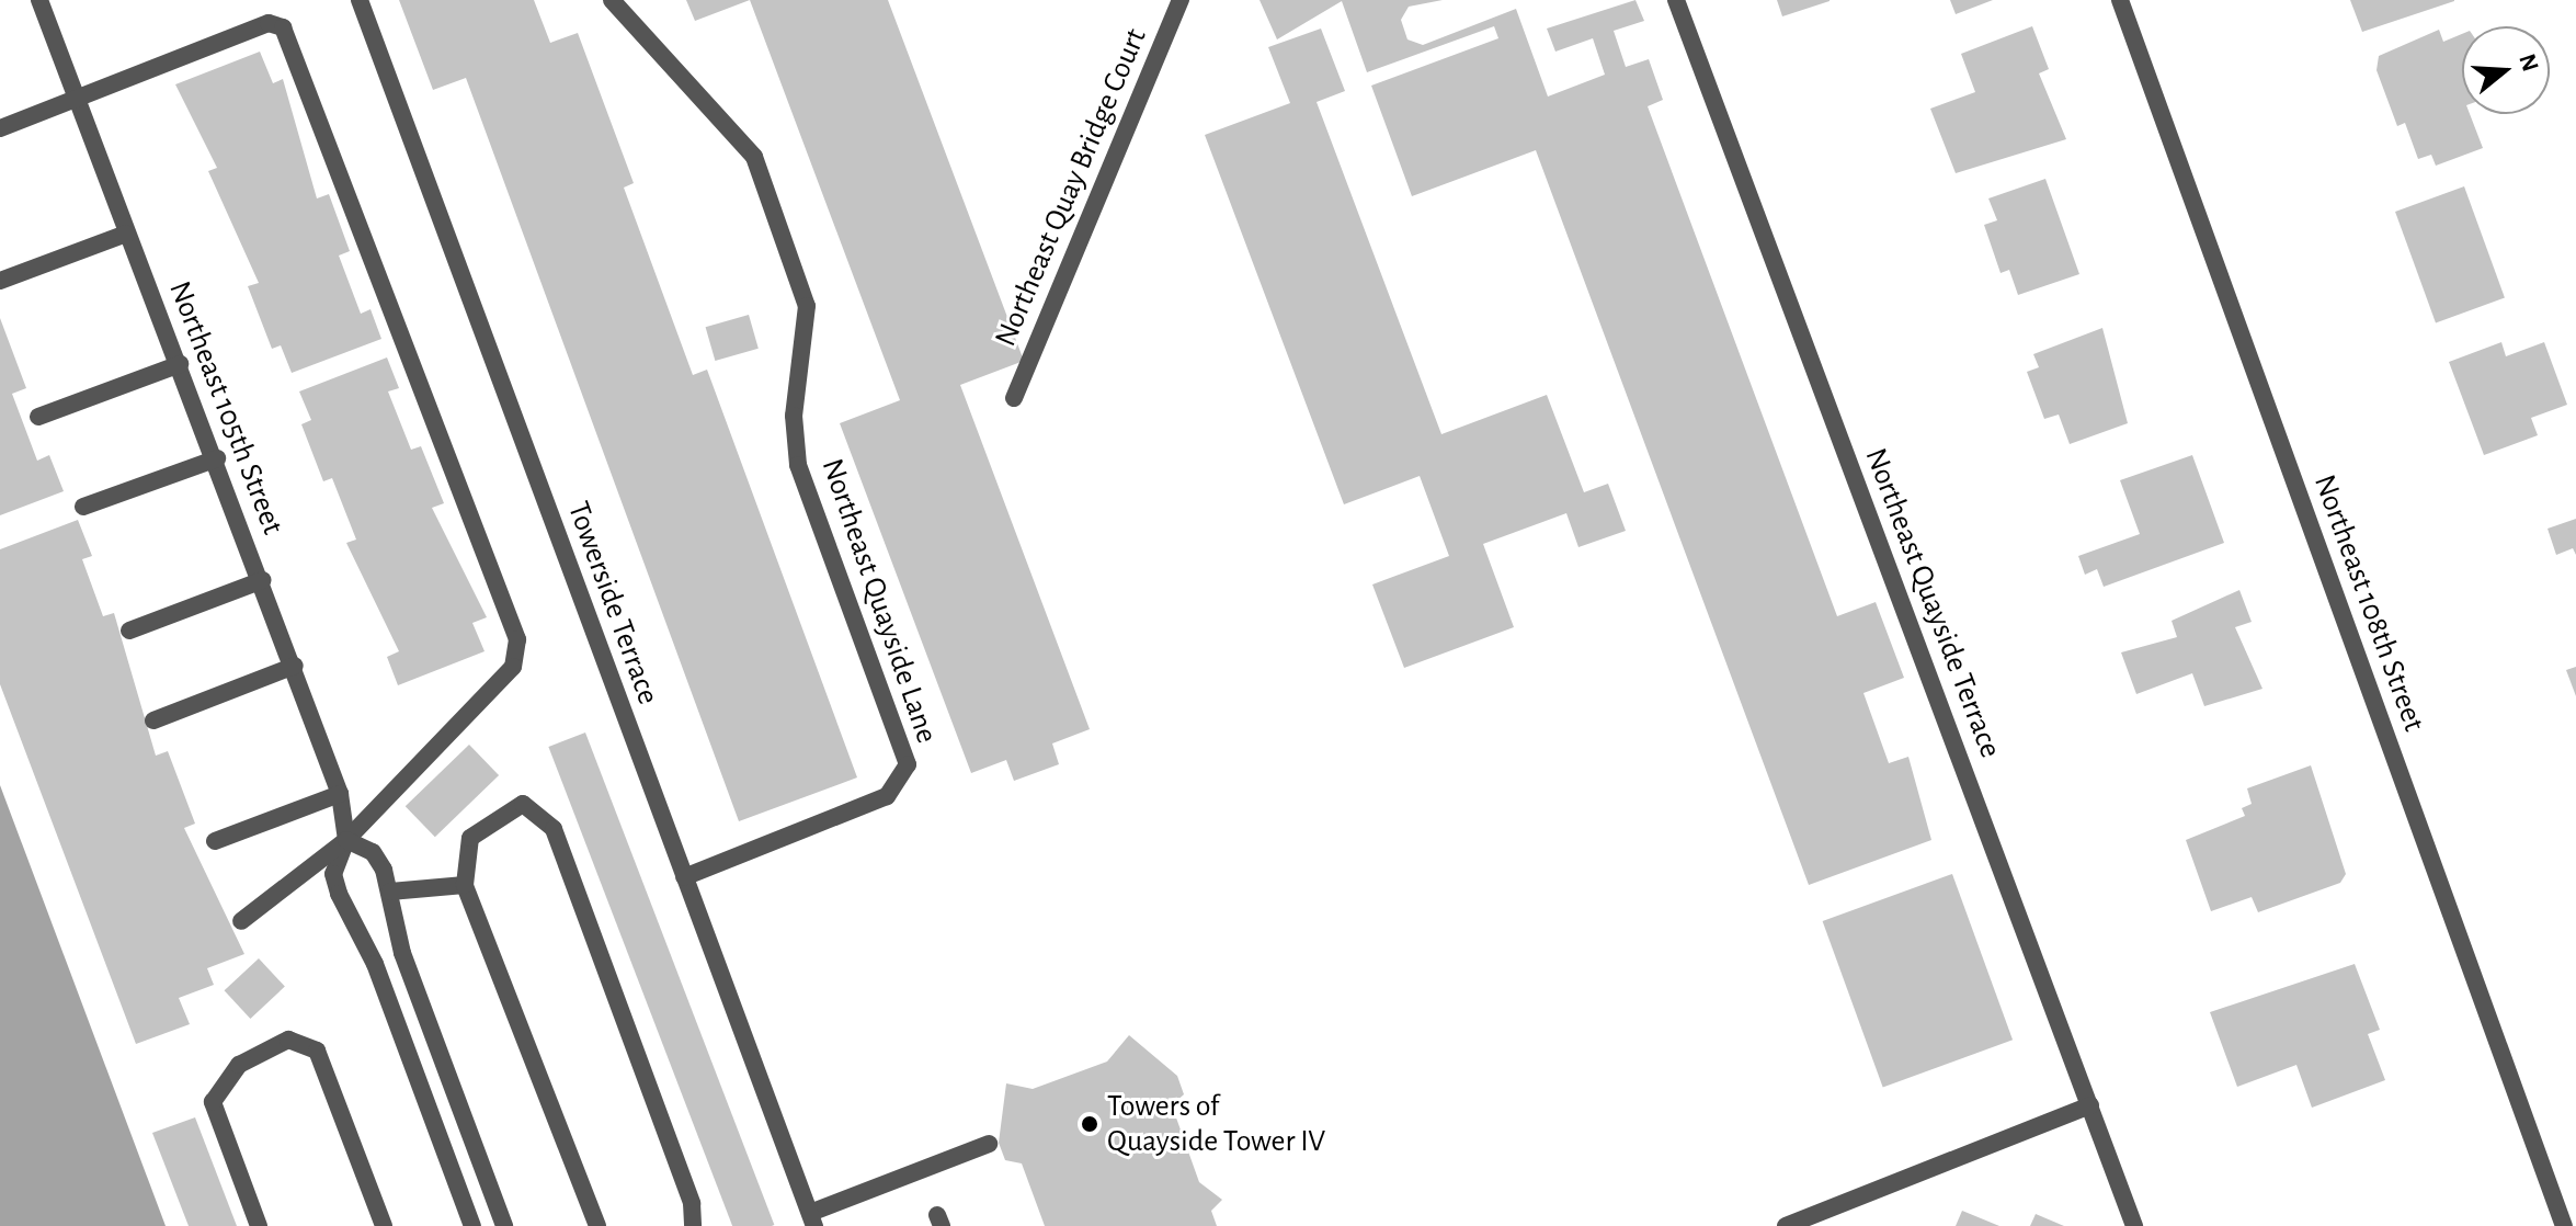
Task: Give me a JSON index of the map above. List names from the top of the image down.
{
  "streets": {
    "street": [
      "Northeast Quay Bridge Court",
      "Northeast 105th Street",
      "Northeast Quayside Lane",
      "Towerside Terrace",
      "Northeast Quayside Terrace",
      "Northeast 108th Street"
    ]
  },
  "crossings": [
    ["Northeast Quayside Lane", "Towerside Terrace"]
  ],
  "places": ["Towers of Quayside Tower IV"],
  "north": "right"
}
